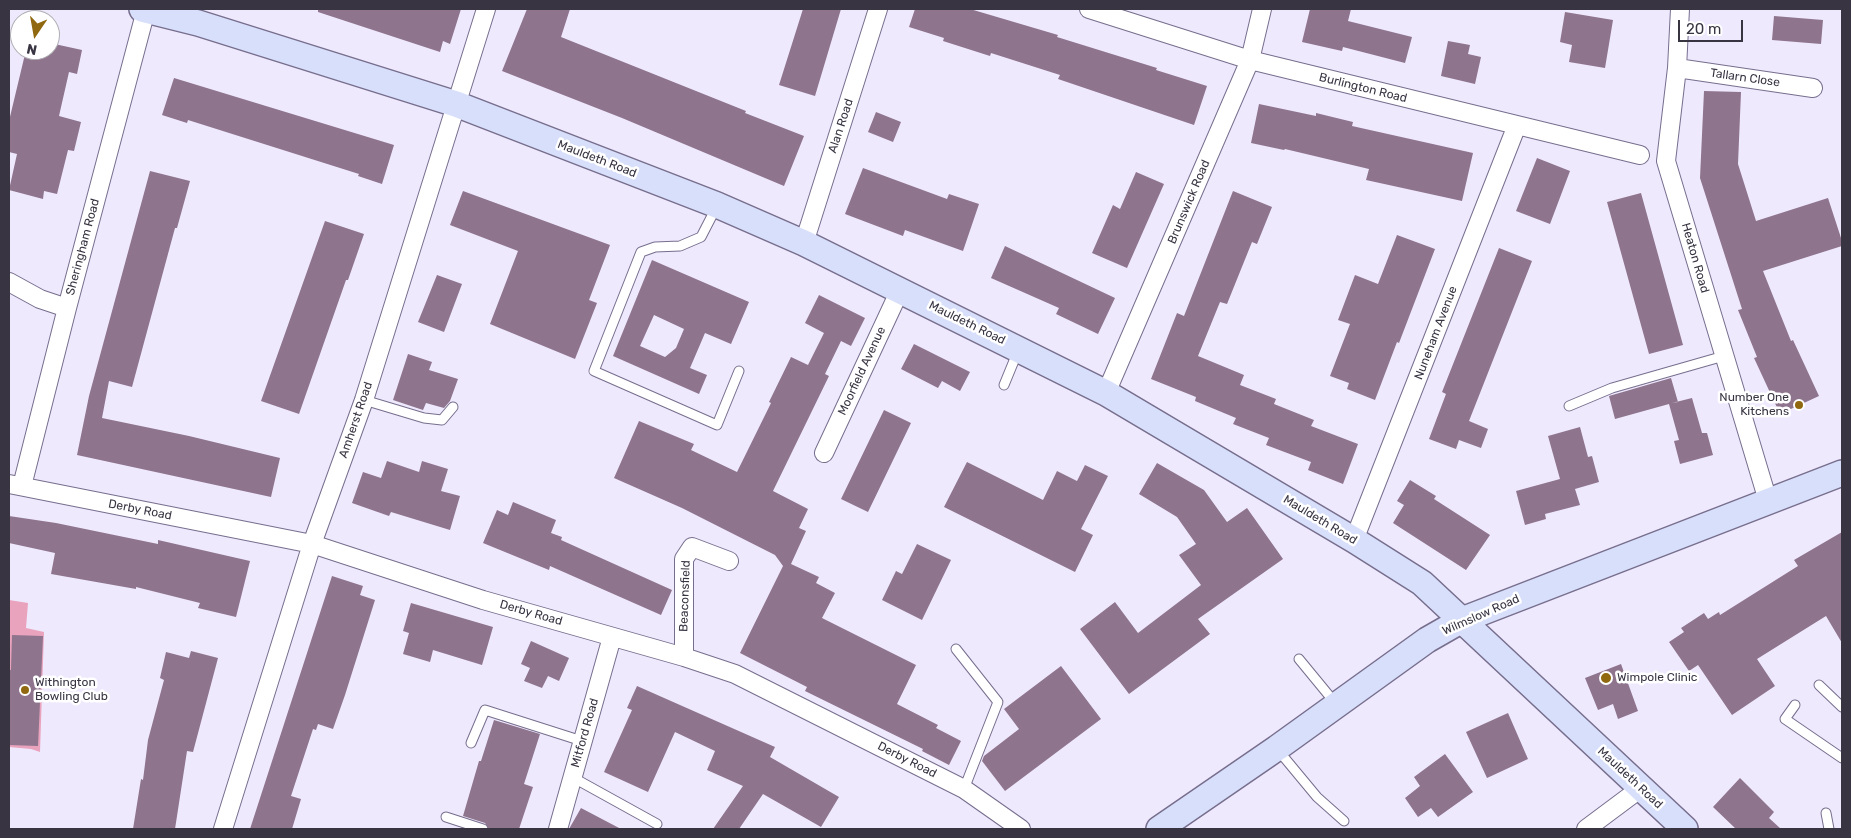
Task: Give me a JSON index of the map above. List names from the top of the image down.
{
  "streets": {
    "street": [
      "Tallarn Close",
      "Burlington Road",
      "Alan Road",
      "Mauldeth Road",
      "Brunswick Road",
      "Sheringham Road",
      "Heaton Road",
      "Nuneham Avenue",
      "Moorfield Avenue",
      "Amherst Road",
      "Derby Road",
      "Beaconsfield",
      "Wilmslow Road",
      "Mitford Road"
    ]
  },
  "crossings": [
    ["Tallarn Close", "Heaton Road"],
    ["Burlington Road", "Brunswick Road"],
    ["Burlington Road", "Nuneham Avenue"],
    ["Alan Road", "Mauldeth Road"],
    ["Mauldeth Road", "Brunswick Road"],
    ["Mauldeth Road", "Sheringham Road"],
    ["Mauldeth Road", "Nuneham Avenue"],
    ["Mauldeth Road", "Moorfield Avenue"],
    ["Mauldeth Road", "Amherst Road"],
    ["Mauldeth Road", "Wilmslow Road"],
    ["Sheringham Road", "Derby Road"],
    ["Heaton Road", "Wilmslow Road"],
    ["Amherst Road", "Derby Road"],
    ["Derby Road", "Beaconsfield"],
    ["Derby Road", "Mitford Road"]
  ],
  "places": ["Number One Kitchens", "Wimpole Clinic", "Withington Bowling Club"],
  "scale_bar": "20 m",
  "north": "bottom"
}
